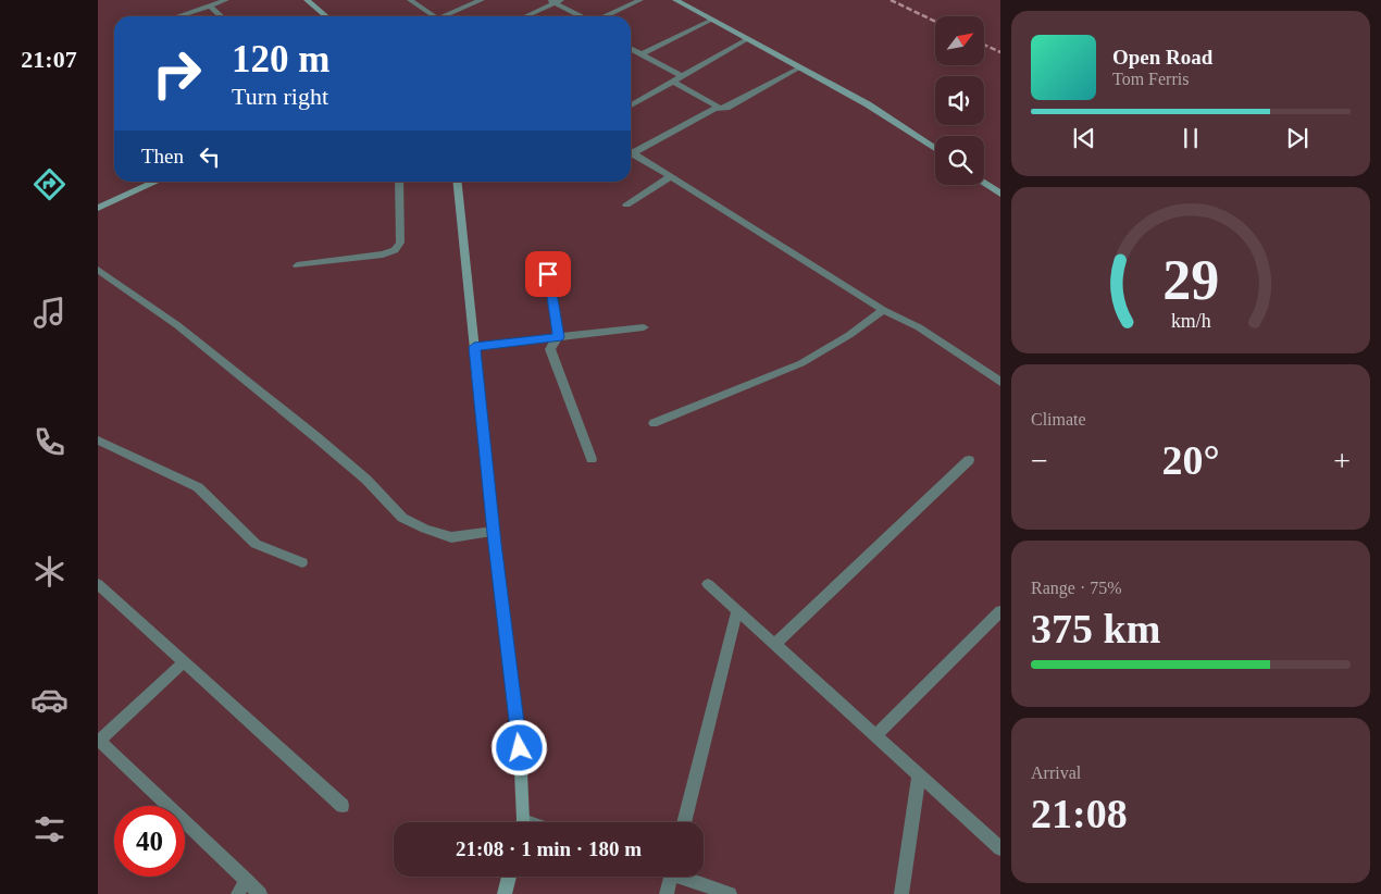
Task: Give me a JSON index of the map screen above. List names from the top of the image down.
{
  "north": "top right",
  "page": {
    "tabs": "21:07",
    "turn": ["120 m", "Turn right"],
    "song": ["Open Road", "Tom Ferris"],
    "then": "Then",
    "tile": [
      "Climate",
      ["Range · 75%", "375 km"],
      ["Arrival", "21:08"]
    ],
    "heat": ["−", "20°", "+"],
    "limit": "40",
    "trip": "21:08 · 1 min · 180 m",
    "gauge": ["29", "km/h"]
  }
}
